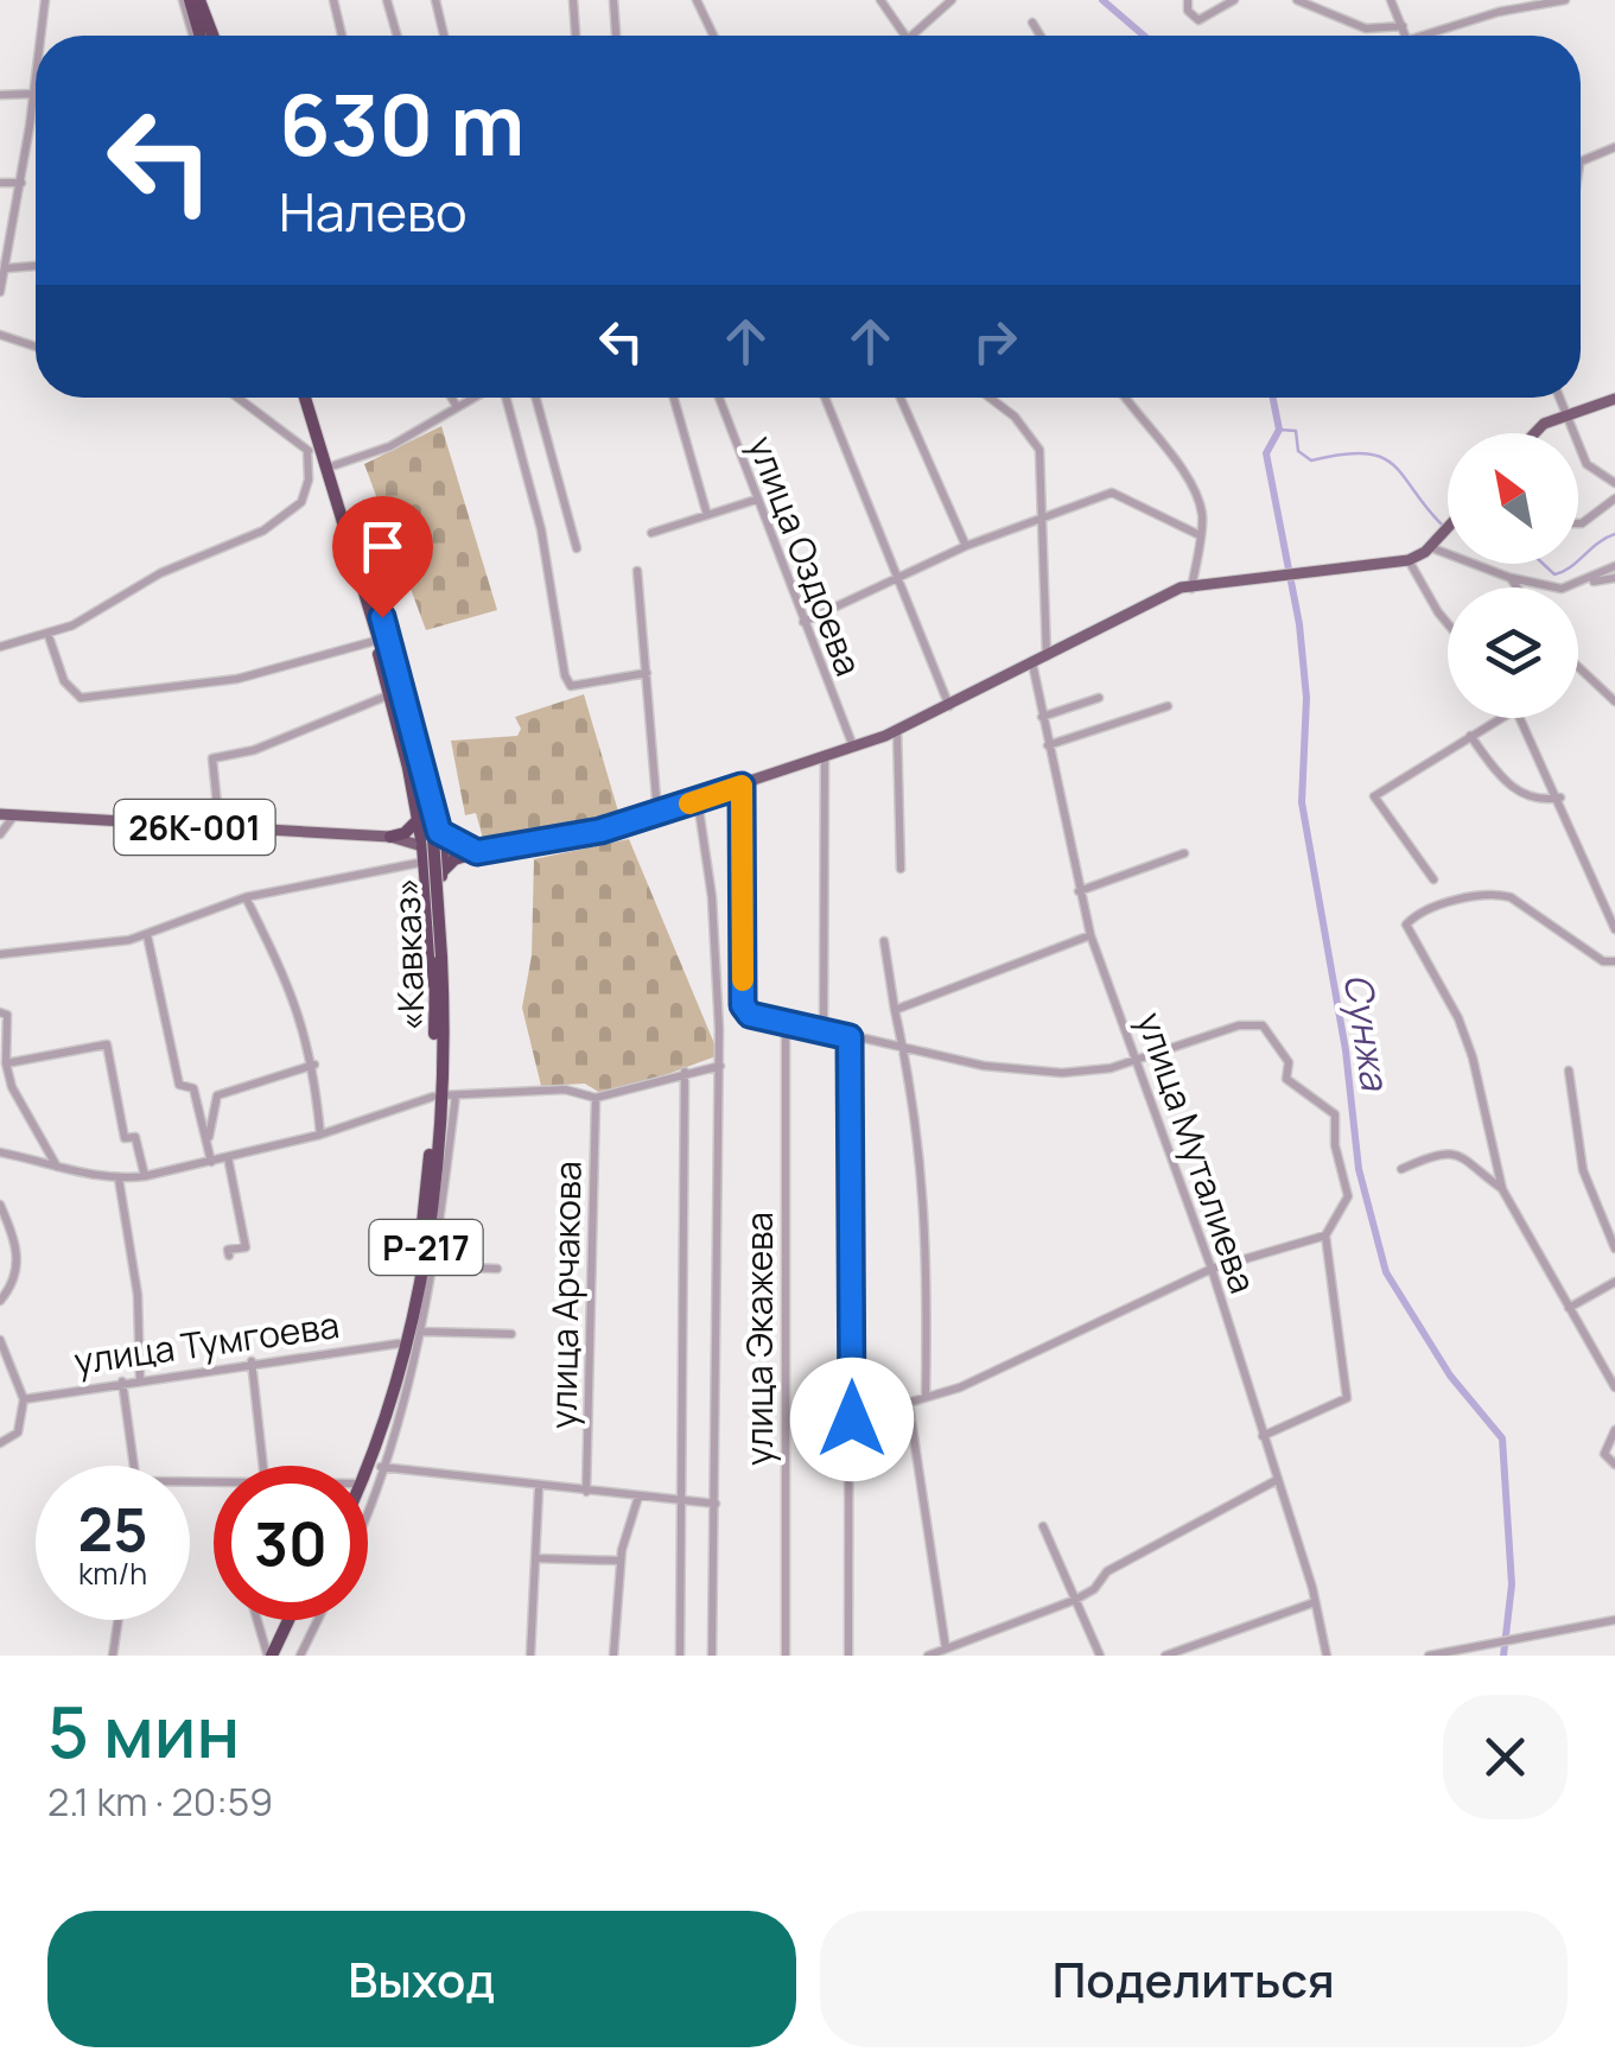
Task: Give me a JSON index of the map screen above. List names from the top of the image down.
{
  "streets": {
    "highway": ["«Кавказ»", "Р-217"],
    "main road": ["26К-001"],
    "street": [
      "улица Оздоева",
      "улица Муталиева",
      "улица Арчакова",
      "улица Экажева",
      "улица Тумгоева"
    ]
  },
  "crossings": [
    ["«Кавказ»", "Р-217"],
    ["«Кавказ»", "улица Тумгоева"]
  ],
  "water": ["Сунжа"],
  "north": "top left",
  "page": {
    "turn": ["630 m", "Налево"],
    "speed": "25 km/h",
    "limit": "30",
    "heading": ["5 мин", "2.1 km · 20:59"],
    "buttons": ["Выход", "Поделиться"]
  }
}
